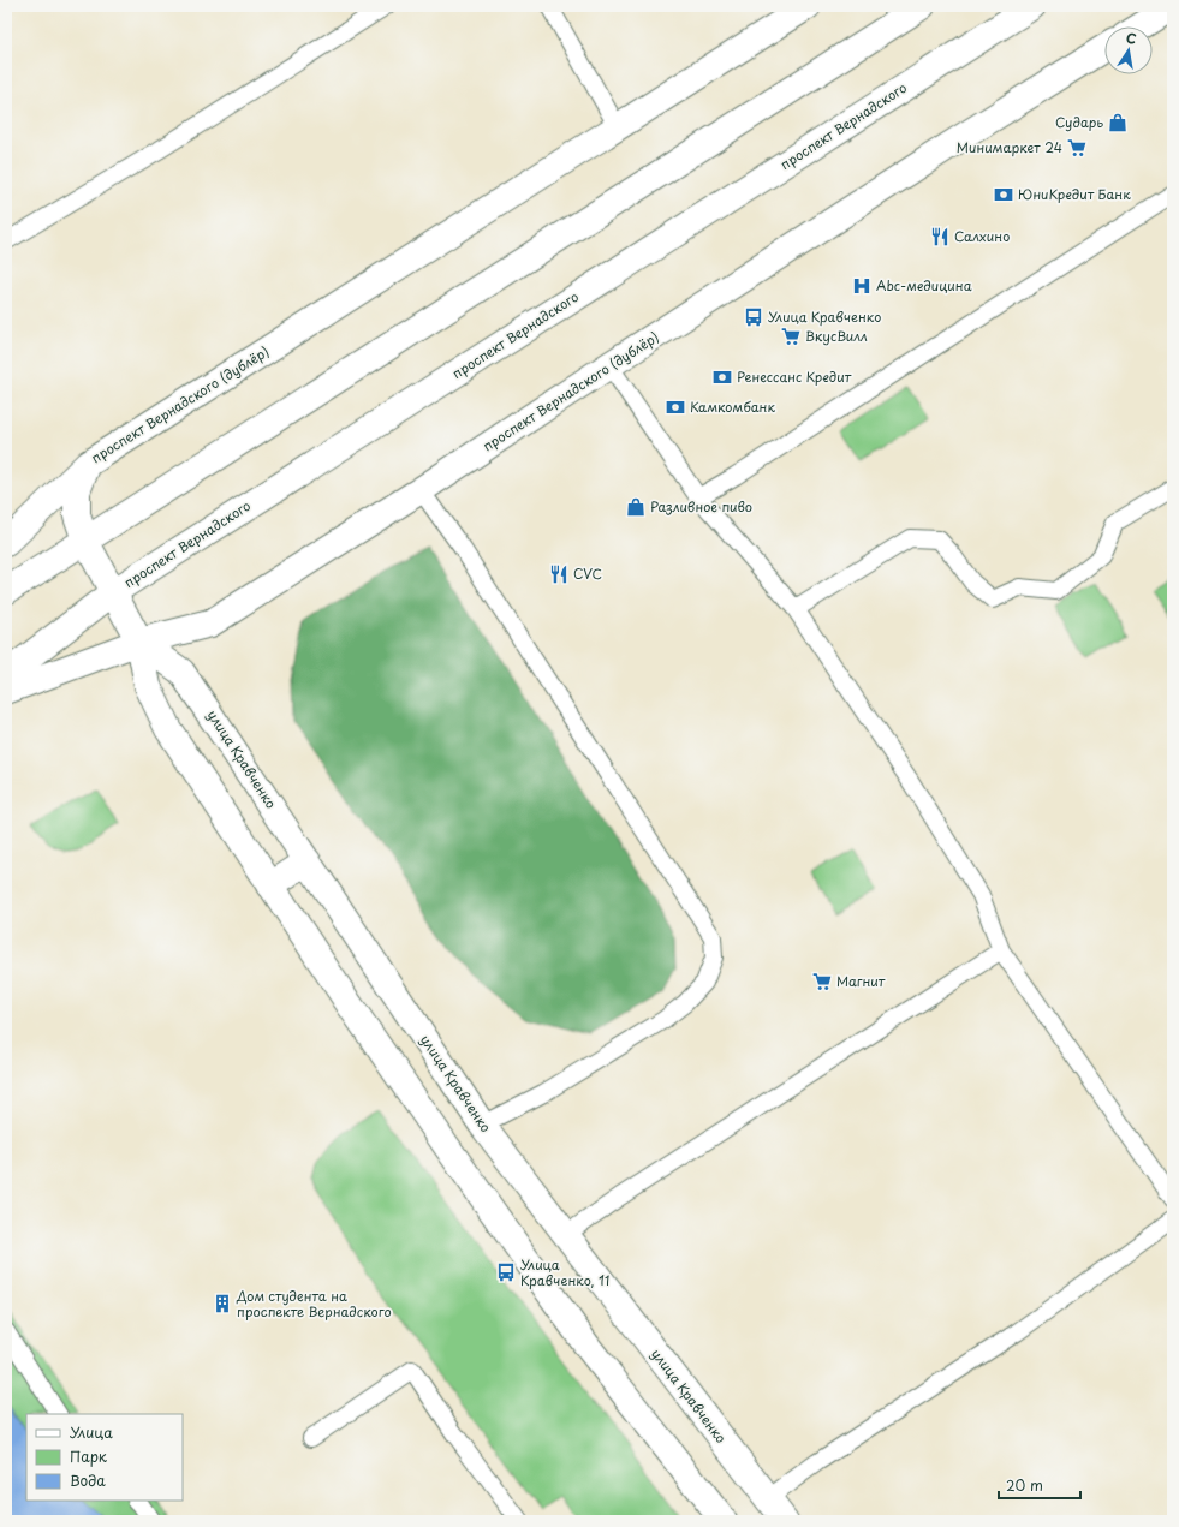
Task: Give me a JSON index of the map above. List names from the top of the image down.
{
  "streets": {
    "street": ["проспект Вернадского", "проспект Вернадского (дублёр)", "улица Кравченко"]
  },
  "crossings": [
    ["проспект Вернадского", "улица Кравченко"],
    ["проспект Вернадского (дублёр)", "улица Кравченко"]
  ],
  "places": {
    "shop": ["Сударь", "Разливное пиво"],
    "supermarket": ["Минимаркет 24", "ВкусВилл", "Магнит"],
    "bank": ["ЮниКредит Банк", "Ренессанс Кредит", "Камкомбанк"],
    "restaurant": ["Салхино", "CVC"],
    "hospital": ["Abc-медицина"],
    "bus stop": ["Улица Кравченко", "Улица Кравченко, 11"],
    "building": ["Дом студента на проспекте Вернадского"]
  },
  "legend": ["Улица", "Парк", "Вода"],
  "scale_bar": "20 m",
  "north": "top"
}
